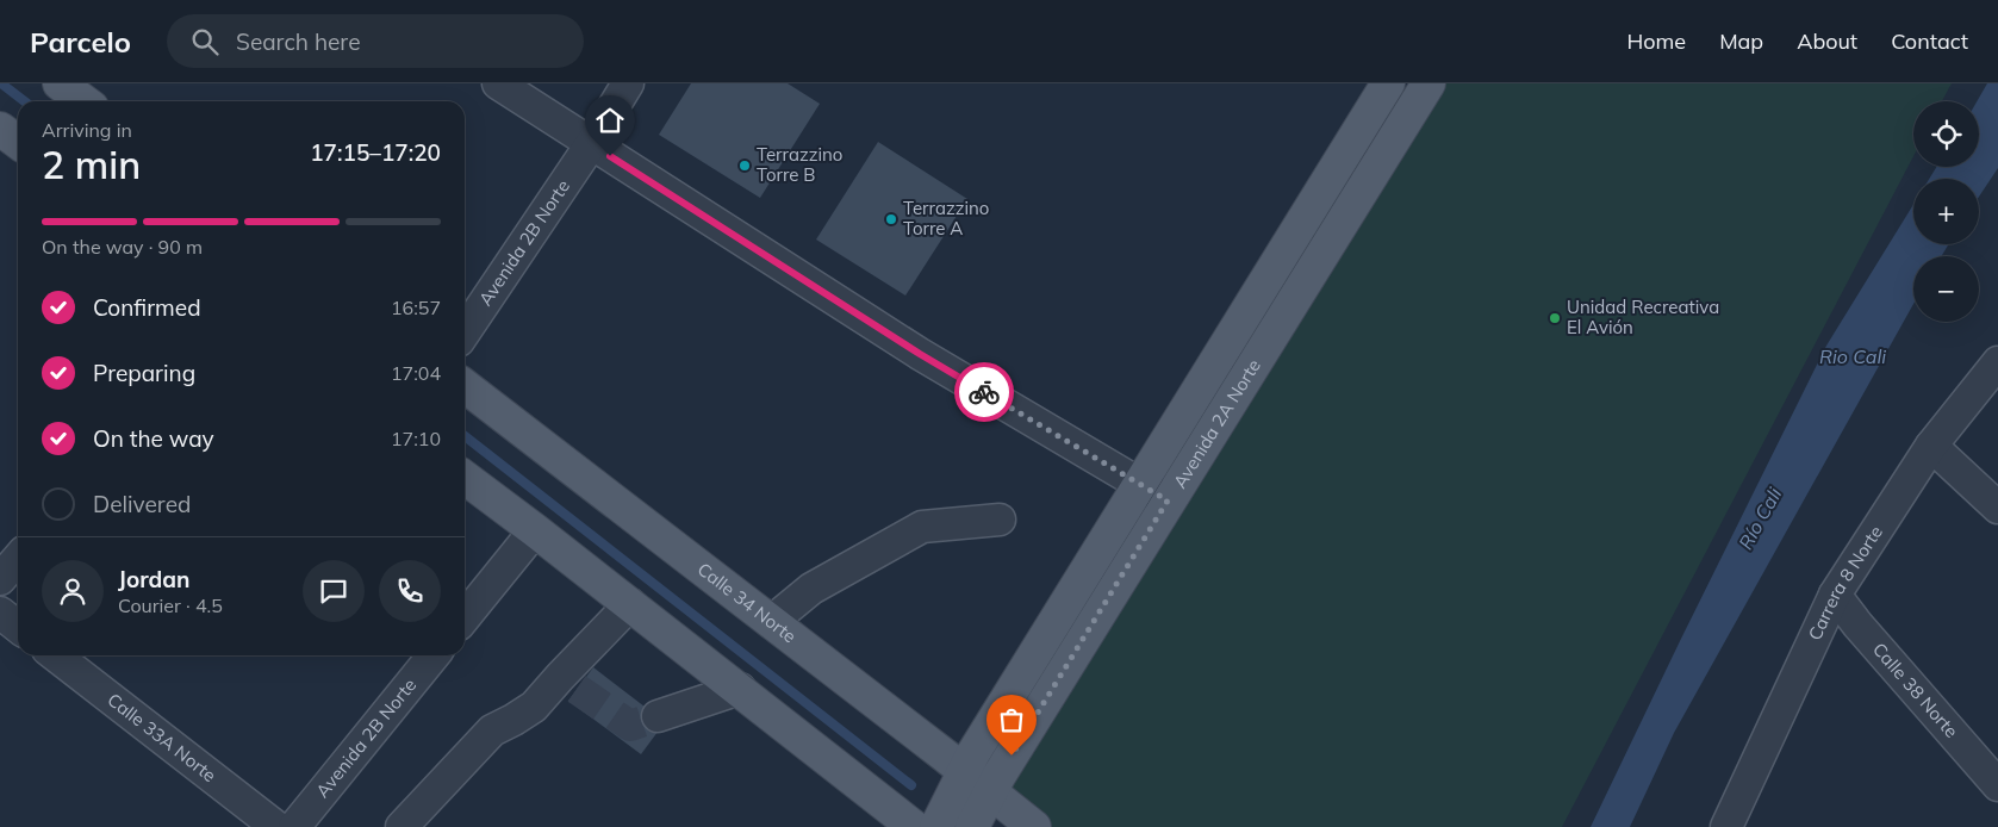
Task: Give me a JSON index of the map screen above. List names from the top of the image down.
{
  "streets": {
    "main road": ["Avenida 2A Norte", "Calle 34 Norte"],
    "street": [
      "Avenida 2B Norte",
      "Carrera 8 Norte",
      "Calle 38 Norte",
      "Calle 33A Norte"
    ]
  },
  "crossings": [
    ["Avenida 2A Norte", "Calle 34 Norte"],
    ["Carrera 8 Norte", "Calle 38 Norte"]
  ],
  "water": ["Rio Cali", "Río Cali"],
  "places": ["Terrazzino Torre B", "Terrazzino Torre A", "Unidad Recreativa El Avión"],
  "page": {
    "header": "Parcelo",
    "search": "Search here",
    "nav": [
      "Home",
      "Map",
      "About",
      "Contact"
    ],
    "map_buttons": ["+", "−"],
    "heading": ["2 min", "Arriving in", "17:15–17:20"],
    "panel": ["Jordan", "Courier · 4.5"],
    "bar": "On the way · 90 m",
    "list": [
      ["Confirmed", "16:57"],
      ["Preparing", "17:04"],
      ["On the way", "17:10"],
      "Delivered"
    ]
  }
}
